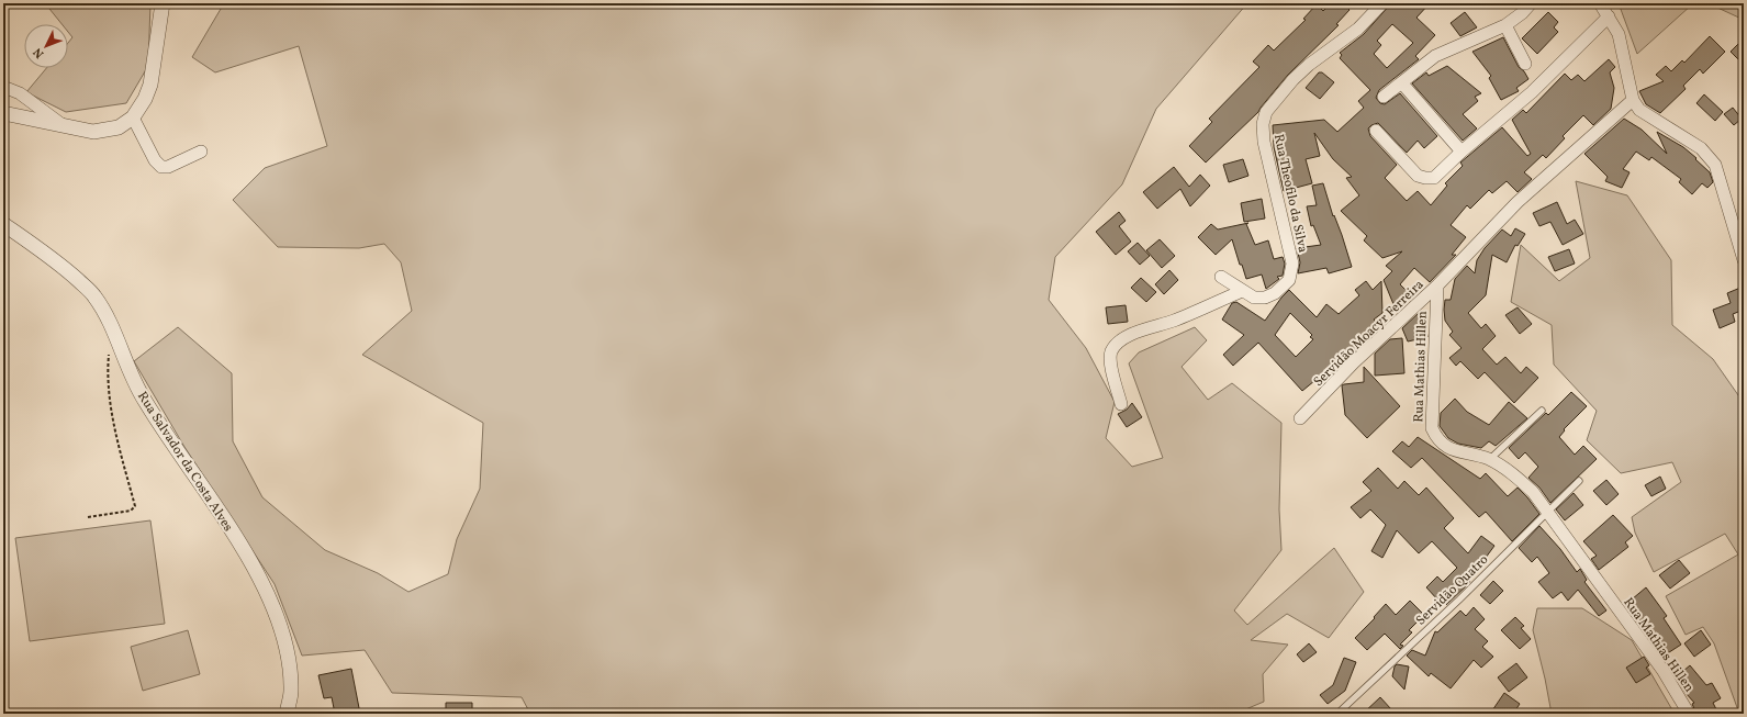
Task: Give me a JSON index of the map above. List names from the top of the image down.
{
  "streets": {
    "street": [
      "Rua Theofilo da Silva",
      "Servidão Moacyr Ferreira",
      "Rua Mathias Hillen",
      "Rua Salvador da Costa Alves"
    ],
    "lane": ["Servidão Quatro"]
  },
  "crossings": [
    ["Servidão Moacyr Ferreira", "Rua Mathias Hillen"],
    ["Rua Mathias Hillen", "Servidão Quatro"]
  ],
  "north": "bottom left"
}
